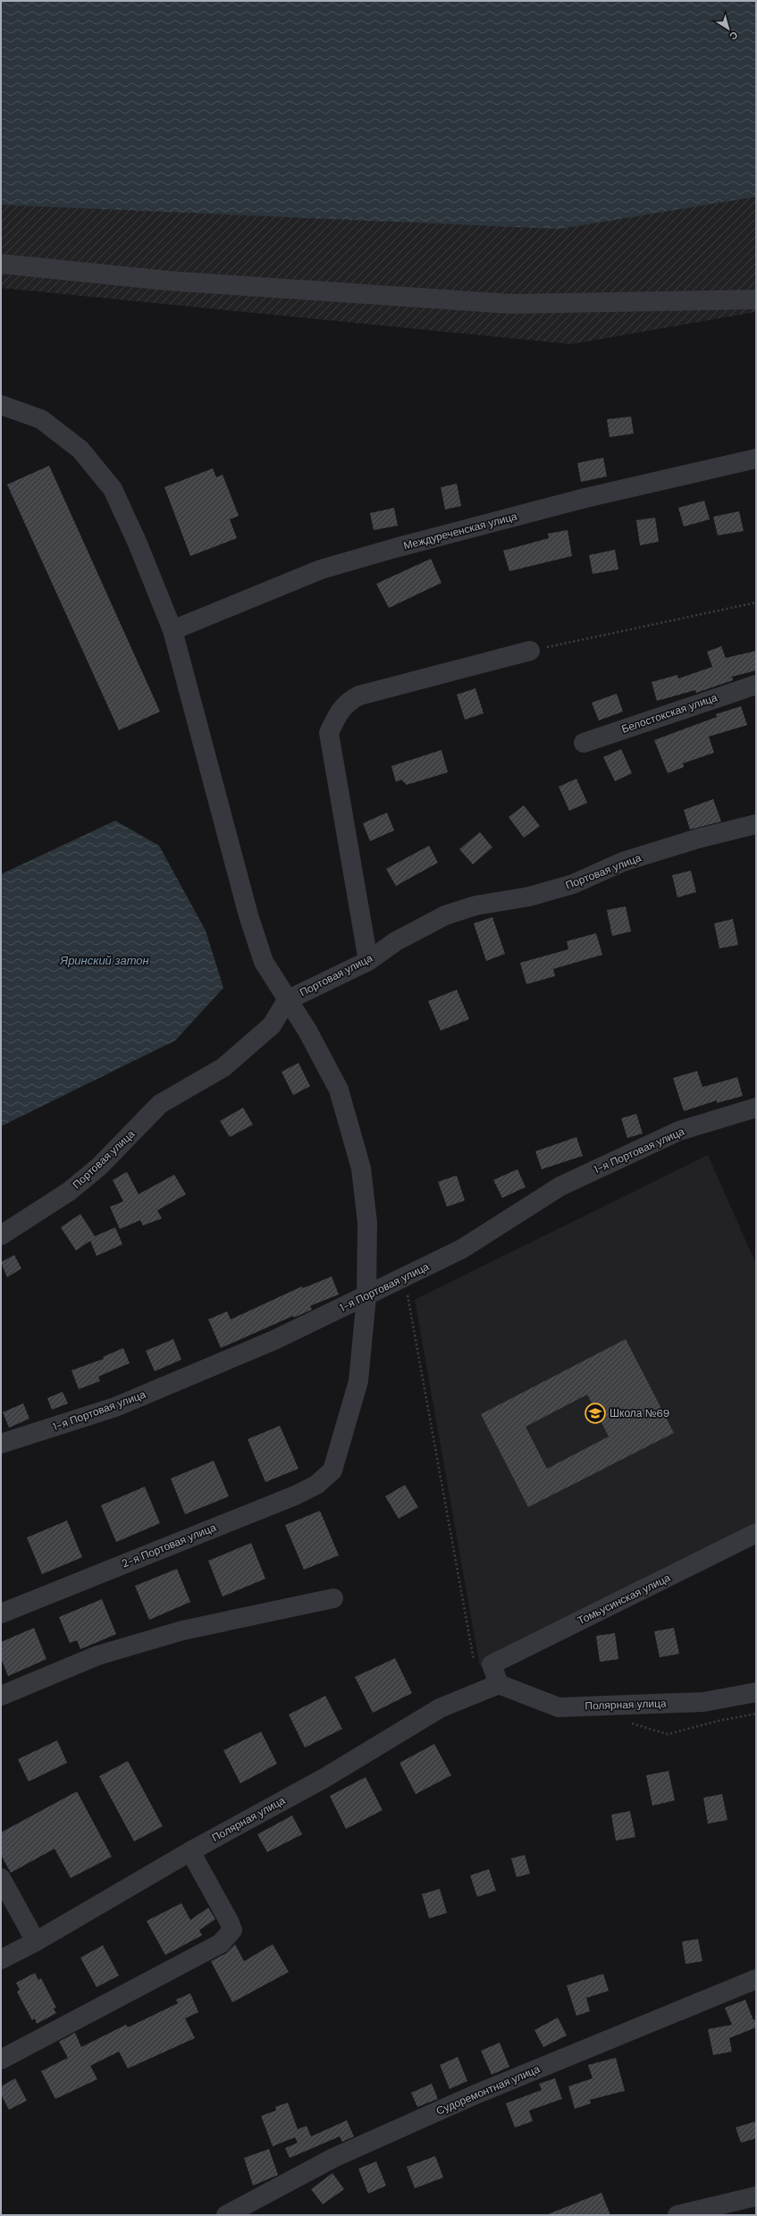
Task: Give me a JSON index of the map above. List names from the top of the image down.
{
  "streets": {
    "street": [
      "Междуреченская улица",
      "Белостокская улица",
      "Портовая улица",
      "1-я Портовая улица",
      "2-я Портовая улица",
      "Томьусинская улица",
      "Полярная улица",
      "Судоремонтная улица"
    ]
  },
  "crossings": [
    ["1-я Портовая улица", "2-я Портовая улица"]
  ],
  "water": ["Яринский затон"],
  "places": {
    "school or university": ["Школа №69"]
  },
  "north": "bottom right"
}
